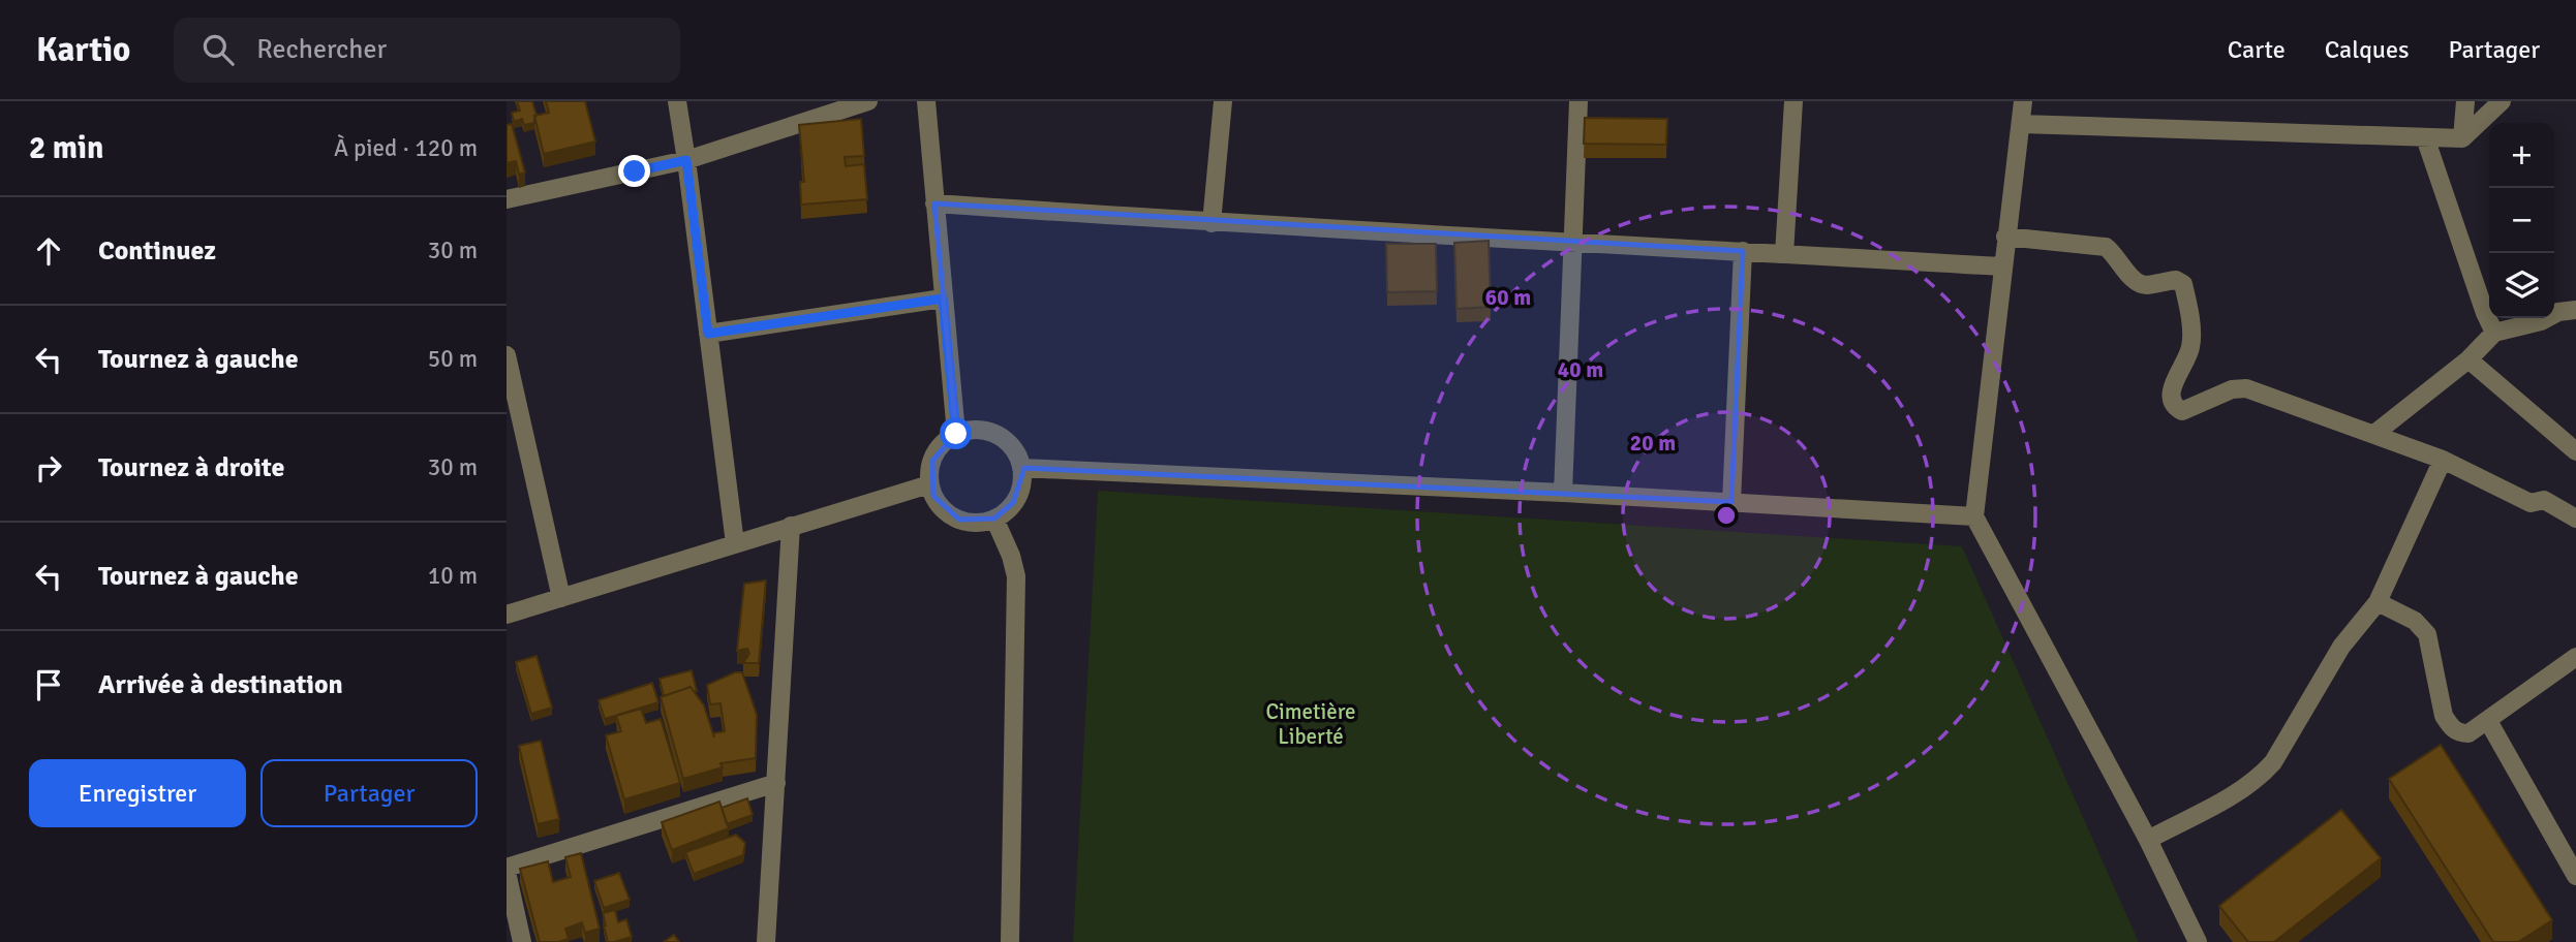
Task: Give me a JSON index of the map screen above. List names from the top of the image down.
{
  "parks": ["Cimetière Liberté"],
  "page": {
    "header": "Kartio",
    "search": "Rechercher",
    "nav": ["Carte", "Calques", "Partager"],
    "heading": ["2 min", "À pied · 120 m"],
    "map_buttons": ["+", "−"],
    "list": [
      ["Continuez", "30 m"],
      ["Tournez à gauche", "50 m"],
      ["Tournez à droite", "30 m"],
      ["Tournez à gauche", "10 m"],
      "Arrivée à destination"
    ],
    "buttons": ["Enregistrer", "Partager"]
  },
  "rings": ["60 m", "40 m", "20 m"]
}
